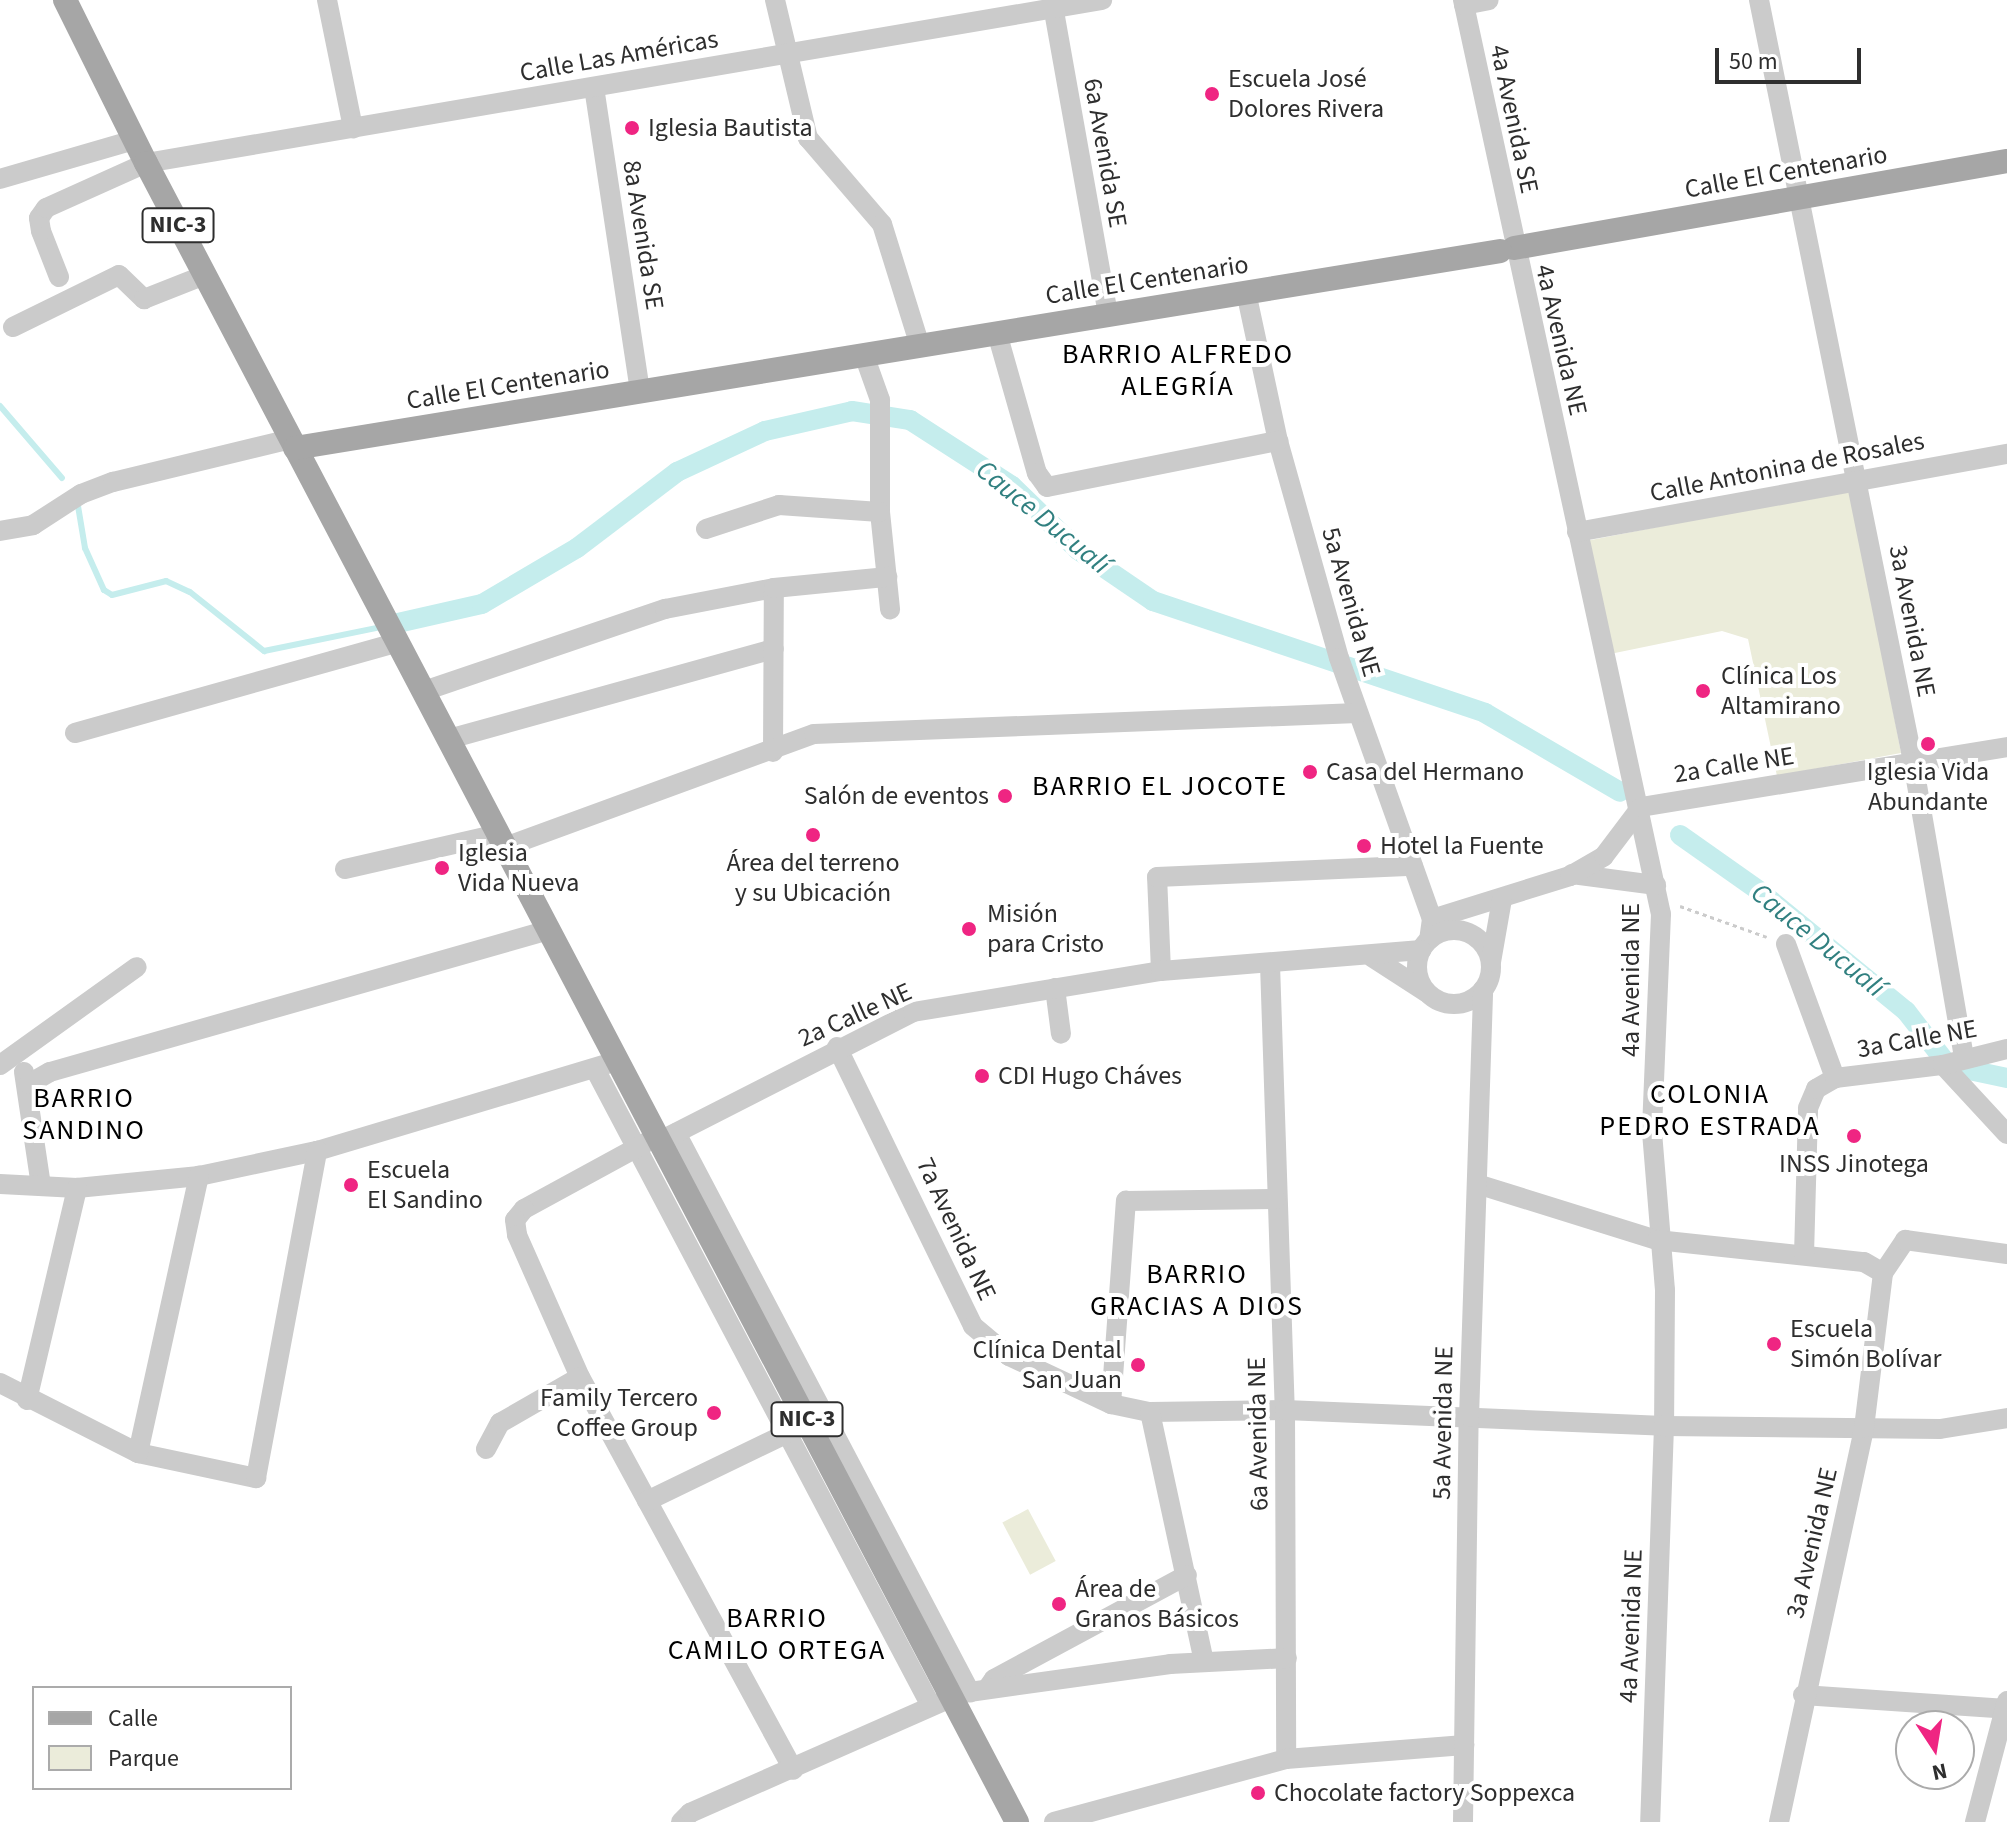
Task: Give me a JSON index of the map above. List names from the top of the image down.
{
  "streets": {
    "main road": ["Calle El Centenario", "NIC-3"],
    "street": [
      "Calle Las Américas",
      "4a Avenida SE",
      "6a Avenida SE",
      "8a Avenida SE",
      "4a Avenida NE",
      "Calle Antonina de Rosales",
      "5a Avenida NE",
      "3a Avenida NE",
      "2a Calle NE",
      "3a Calle NE",
      "7a Avenida NE",
      "6a Avenida NE"
    ]
  },
  "crossings": [
    ["Calle Las Américas", "6a Avenida SE"],
    ["Calle Las Américas", "NIC-3"],
    ["Calle Las Américas", "8a Avenida SE"],
    ["4a Avenida SE", "Calle El Centenario"],
    ["4a Avenida SE", "4a Avenida NE"],
    ["6a Avenida SE", "Calle El Centenario"],
    ["Calle El Centenario", "NIC-3"],
    ["Calle El Centenario", "8a Avenida SE"],
    ["Calle El Centenario", "4a Avenida NE"],
    ["Calle El Centenario", "5a Avenida NE"],
    ["Calle El Centenario", "3a Avenida NE"],
    ["NIC-3", "2a Calle NE"],
    ["4a Avenida NE", "Calle Antonina de Rosales"],
    ["4a Avenida NE", "2a Calle NE"],
    ["4a Avenida NE", "7a Avenida NE"],
    ["Calle Antonina de Rosales", "3a Avenida NE"],
    ["5a Avenida NE", "2a Calle NE"],
    ["5a Avenida NE", "7a Avenida NE"],
    ["3a Avenida NE", "2a Calle NE"],
    ["3a Avenida NE", "3a Calle NE"],
    ["3a Avenida NE", "7a Avenida NE"],
    ["2a Calle NE", "7a Avenida NE"],
    ["2a Calle NE", "6a Avenida NE"],
    ["7a Avenida NE", "6a Avenida NE"]
  ],
  "districts": [
    "BARRIO ALFREDO ALEGRÍA",
    "BARRIO EL JOCOTE",
    "COLONIA PEDRO ESTRADA",
    "BARRIO SANDINO",
    "BARRIO GRACIAS A DIOS",
    "BARRIO CAMILO ORTEGA"
  ],
  "water": ["Cauce Ducualí"],
  "places": [
    "Escuela José Dolores Rivera",
    "Iglesia Bautista",
    "Clínica Los Altamirano",
    "Iglesia Vida Abundante",
    "Casa del Hermano",
    "Salón de eventos",
    "Área del terreno y su Ubicación",
    "Hotel la Fuente",
    "Iglesia Vida Nueva",
    "Misión para Cristo",
    "CDI Hugo Cháves",
    "INSS Jinotega",
    "Escuela El Sandino",
    "Escuela Simón Bolívar",
    "Clínica Dental San Juan",
    "Family Tercero Coffee Group",
    "Área de Granos Básicos",
    "Chocolate factory Soppexca"
  ],
  "legend": ["Calle", "Parque"],
  "scale_bar": "50 m",
  "north": "bottom"
}
